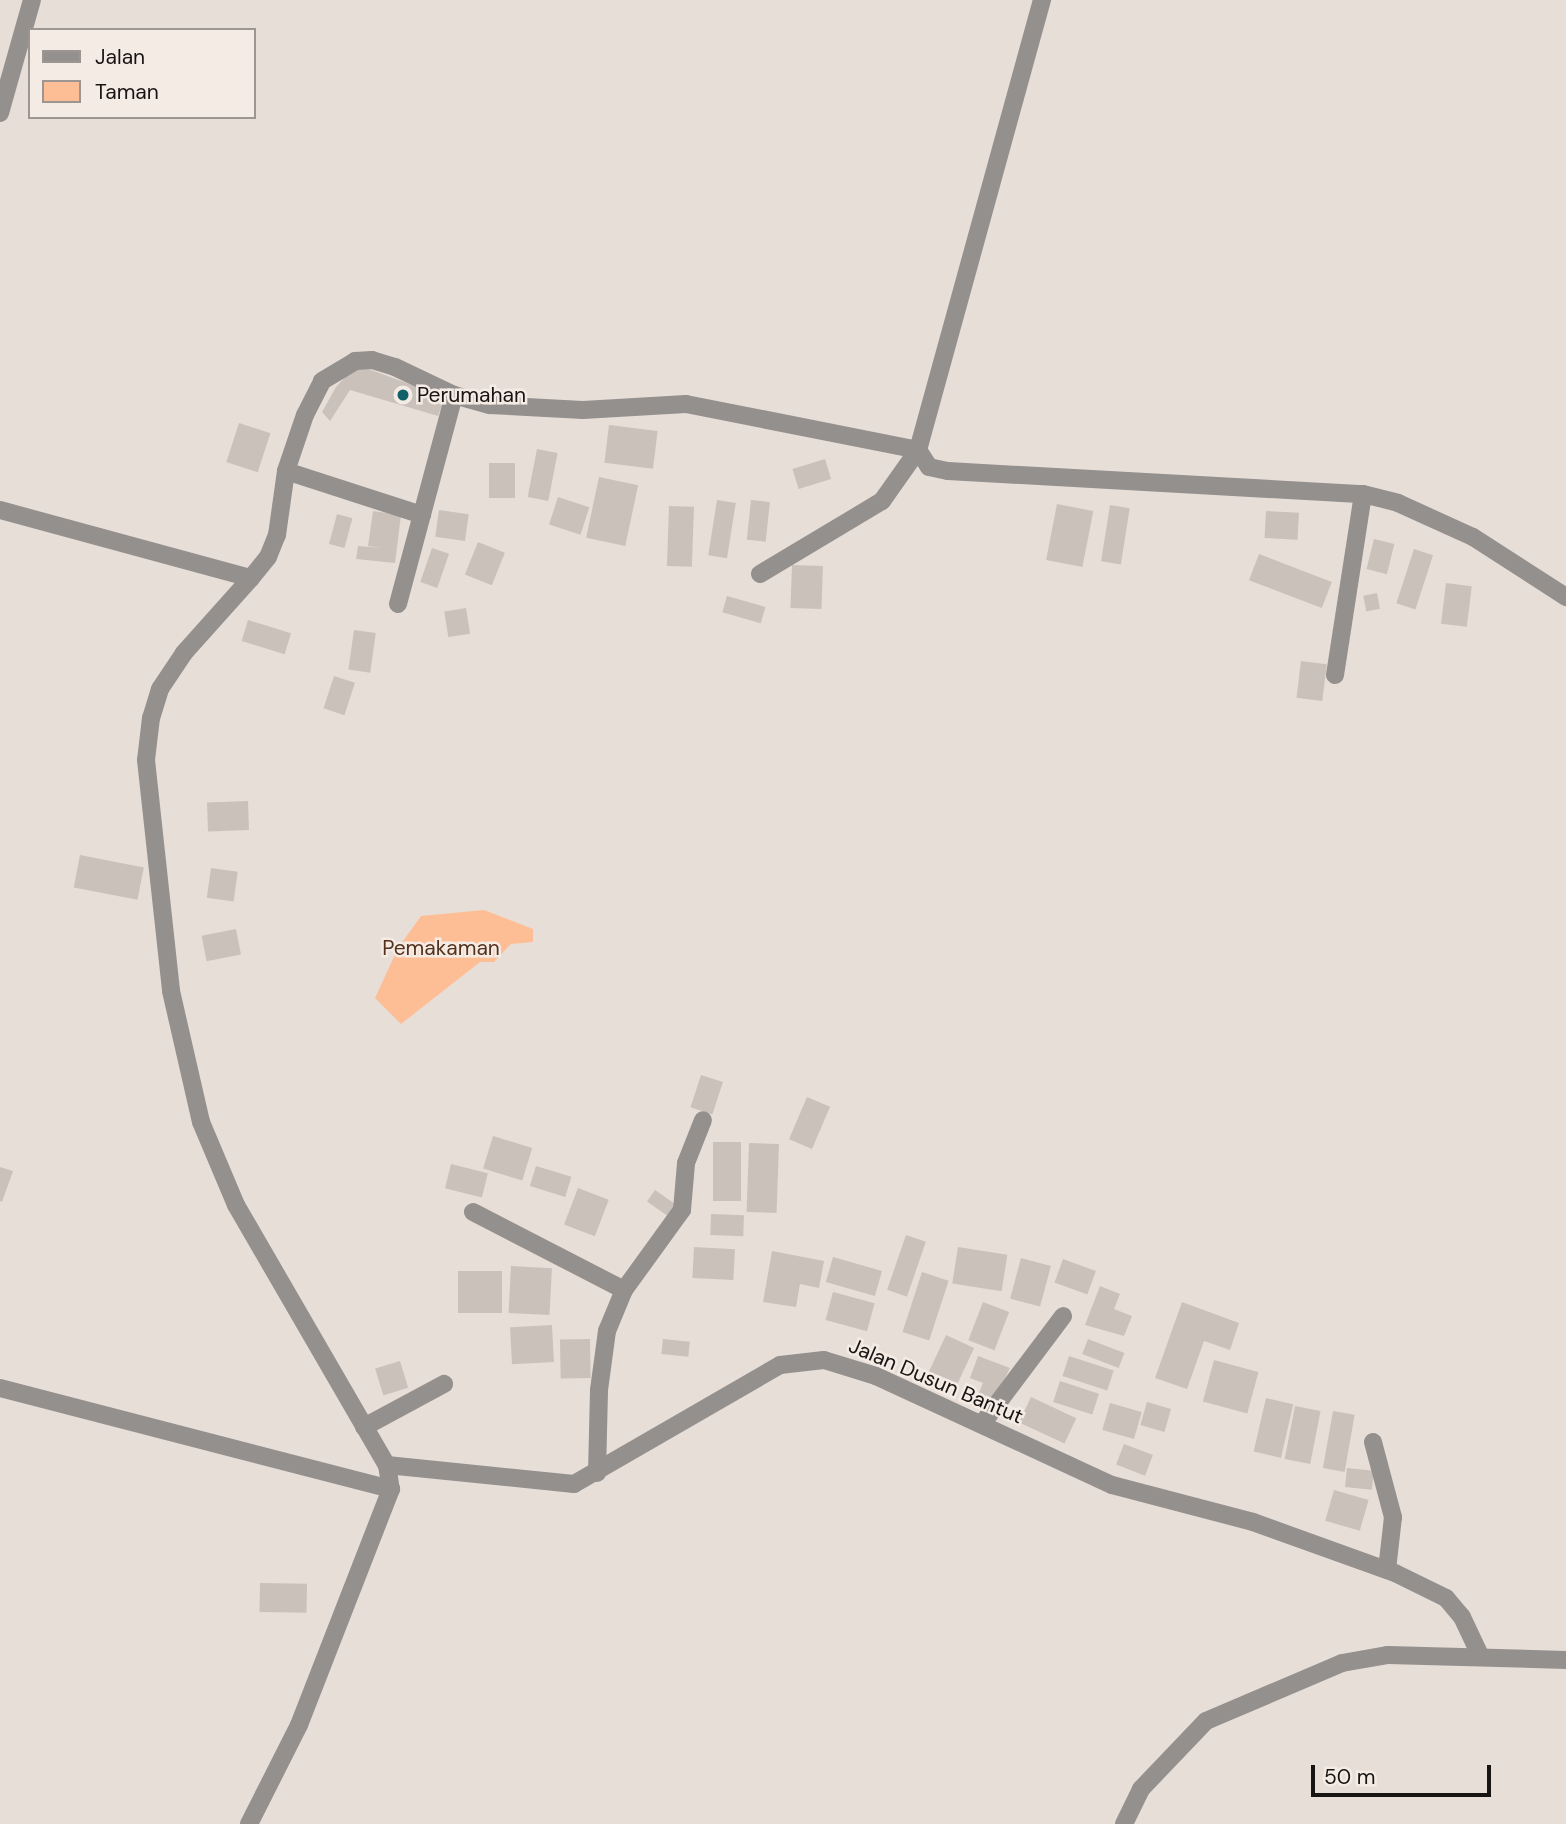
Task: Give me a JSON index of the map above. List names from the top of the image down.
{
  "streets": {
    "street": ["Jalan Dusun Bantut"]
  },
  "parks": ["Pemakaman"],
  "places": ["Perumahan"],
  "legend": ["Jalan", "Taman"],
  "scale_bar": "50 m"
}
